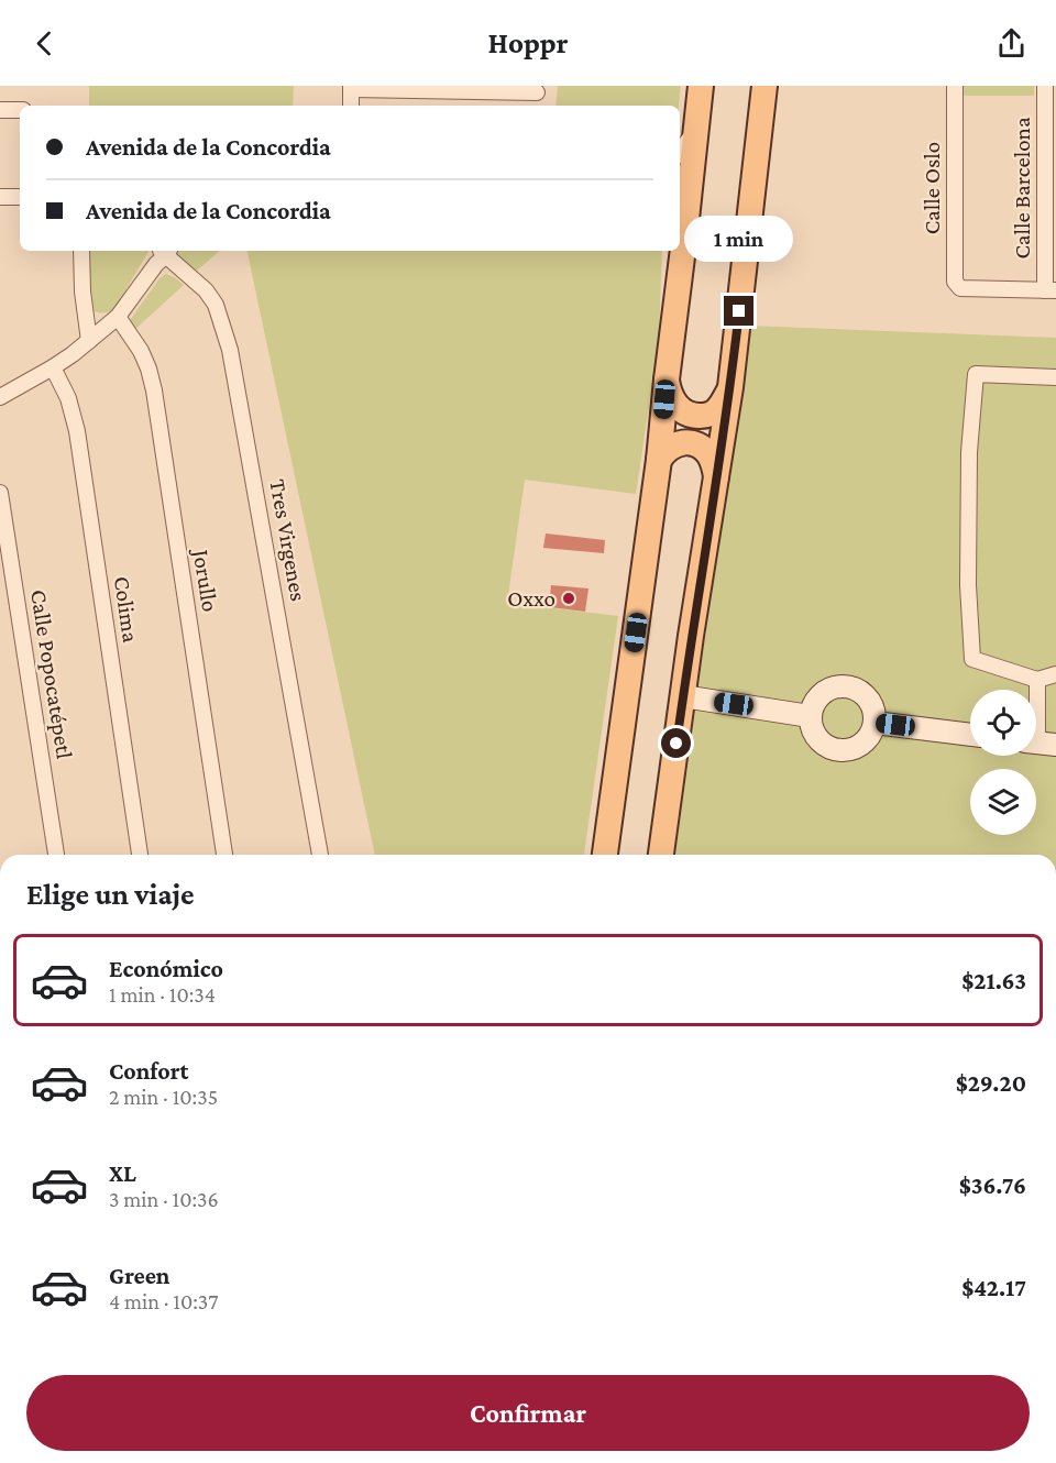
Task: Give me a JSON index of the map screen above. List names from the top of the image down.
{
  "streets": {
    "street": [
      "Calle Oslo",
      "Calle Barcelona",
      "Tres Virgenes",
      "Jorullo",
      "Colima",
      "Calle Popocatépetl"
    ]
  },
  "crossings": [
    ["Calle Oslo", "Calle Barcelona"]
  ],
  "places": ["Oxxo"],
  "page": {
    "header": "Hoppr",
    "banner": ["Avenida de la Concordia", "Avenida de la Concordia"],
    "bubble": "1 min",
    "heading": "Elige un viaje",
    "list": [
      {
        "name": "Económico",
        "note": "1 min · 10:34",
        "value": "$21.63"
      },
      {
        "name": "Confort",
        "note": "2 min · 10:35",
        "value": "$29.20"
      },
      {
        "name": "XL",
        "note": "3 min · 10:36",
        "value": "$36.76"
      },
      {
        "name": "Green",
        "note": "4 min · 10:37",
        "value": "$42.17"
      }
    ],
    "buttons": "Confirmar"
  }
}
